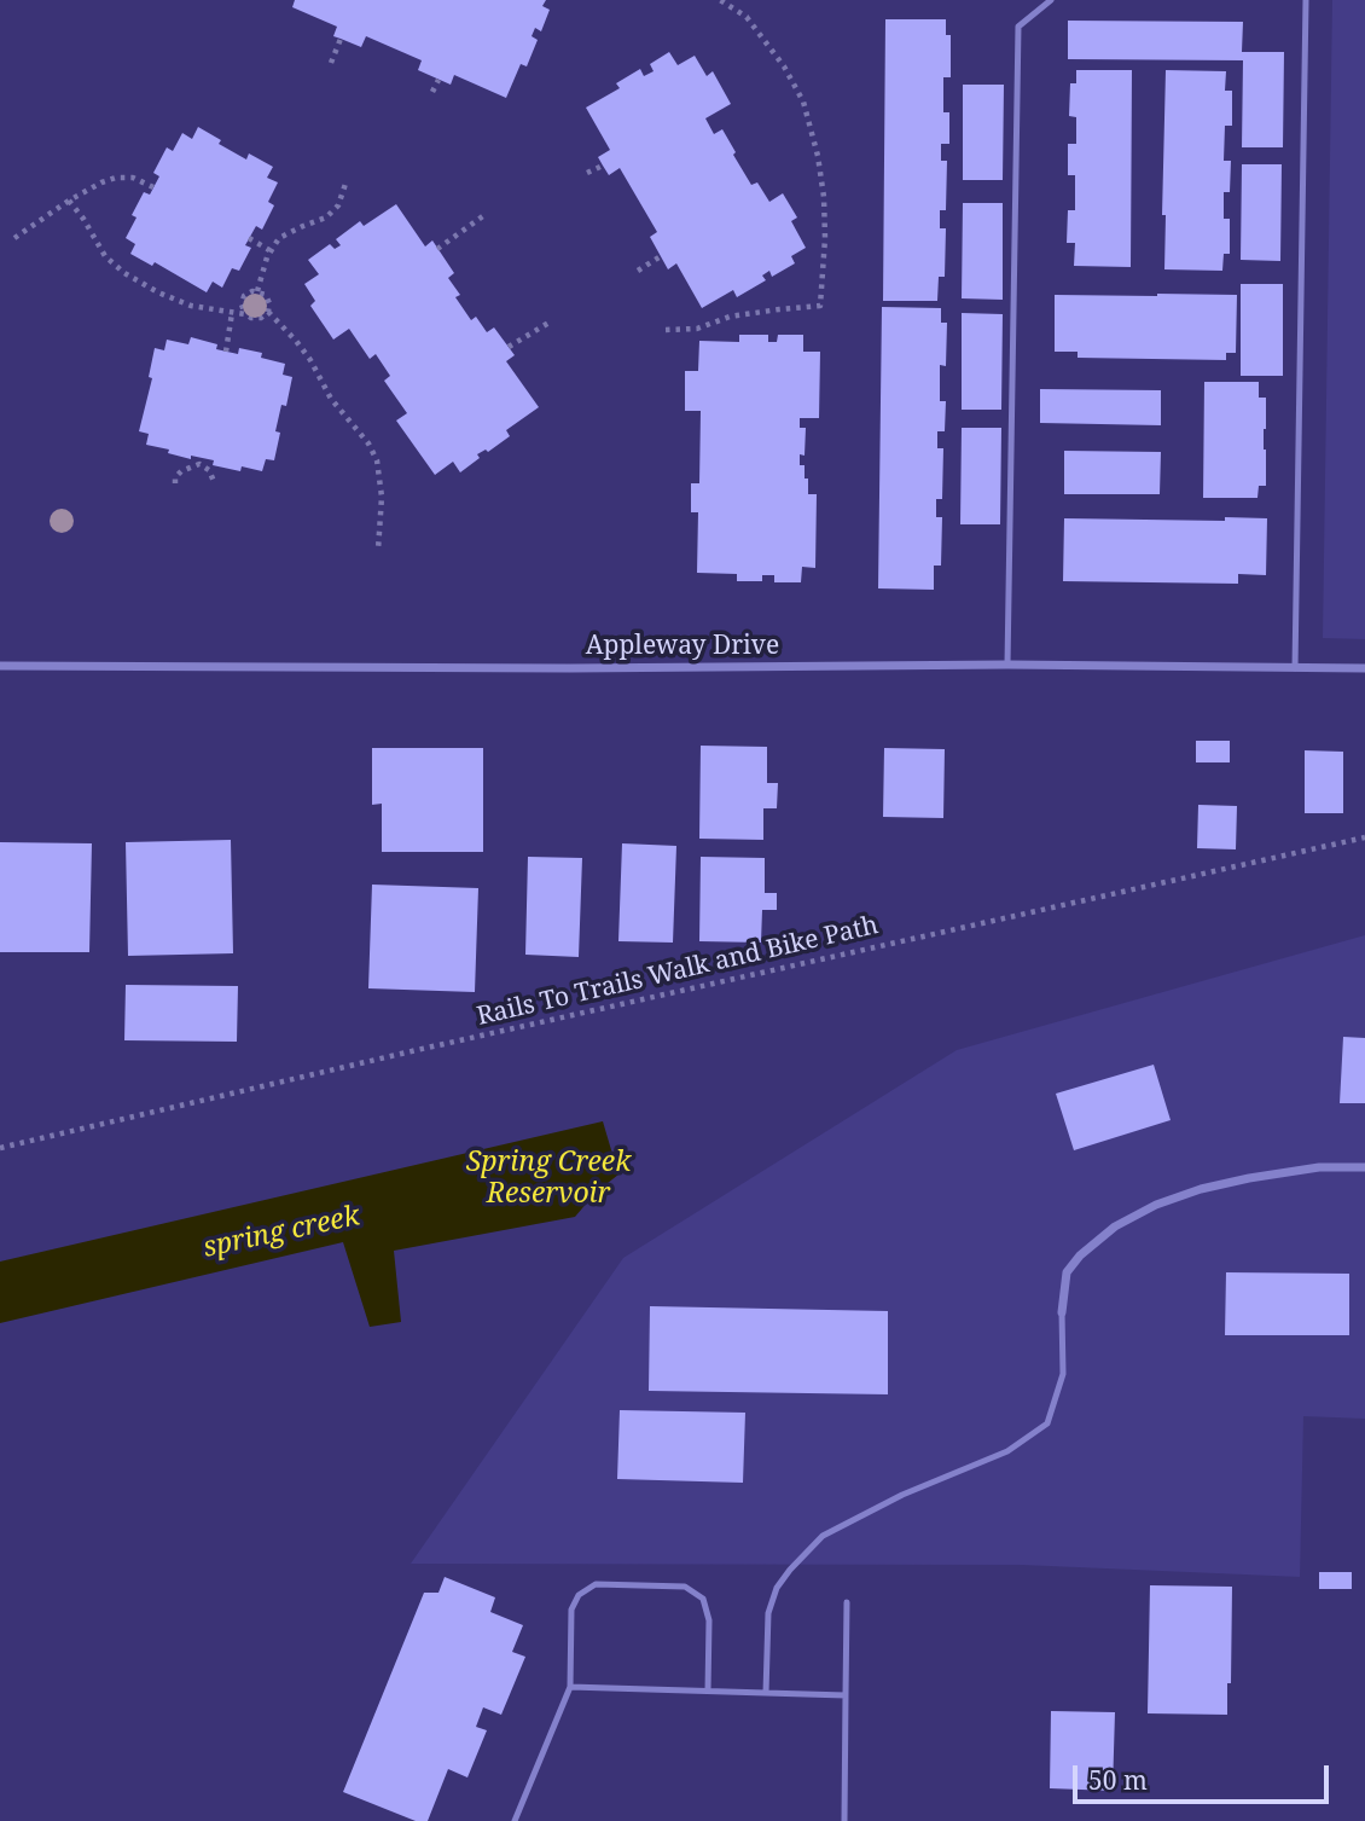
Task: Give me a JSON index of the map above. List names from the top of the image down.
{
  "streets": {
    "street": ["Appleway Drive"],
    "path": ["Rails To Trails Walk and Bike Path"]
  },
  "water": ["Spring Creek Reservoir", "spring creek"],
  "scale_bar": "50 m"
}
